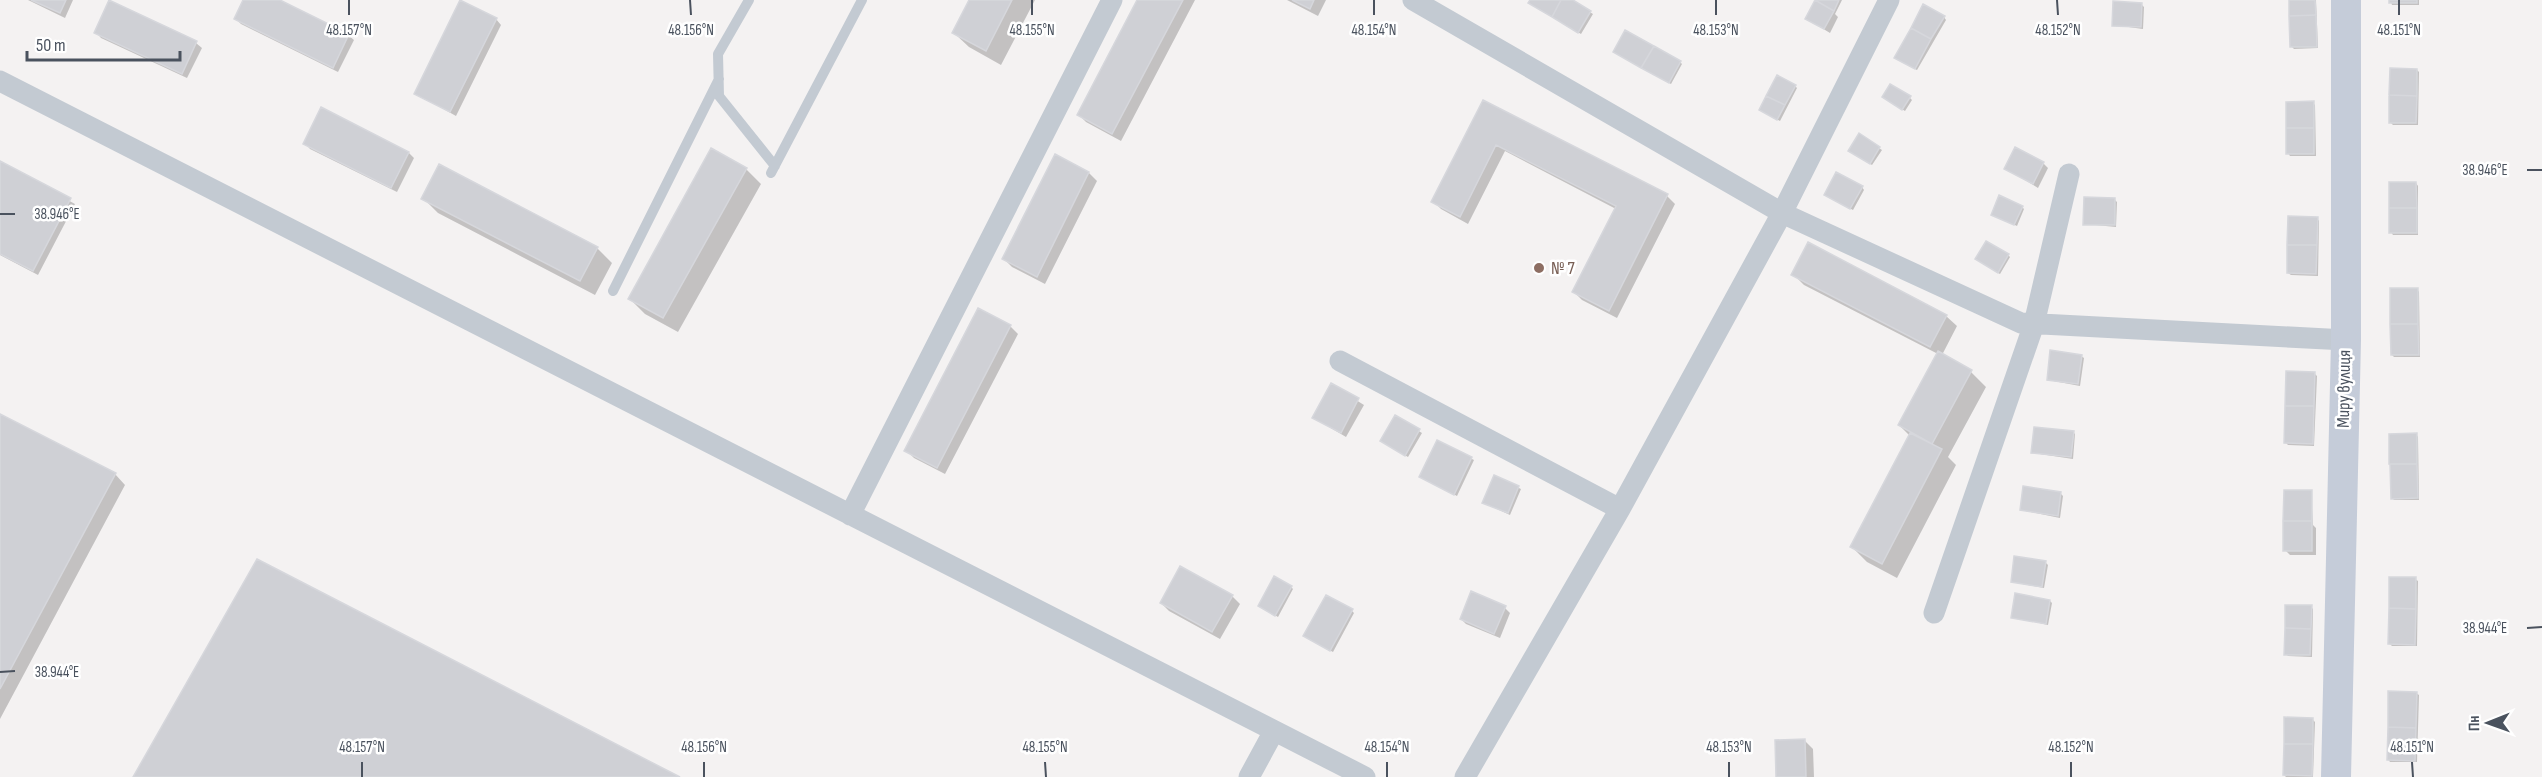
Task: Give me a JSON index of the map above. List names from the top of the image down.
{
  "streets": {
    "main road": ["Миру вулиця"]
  },
  "places": ["№ 7"],
  "scale_bar": "50 m",
  "north": "left",
  "coordinates": [
    "48.157°N",
    "48.156°N",
    "48.155°N",
    "48.154°N",
    "48.153°N",
    "48.152°N",
    "48.151°N",
    "38.946°E",
    "38.944°E"
  ]
}
